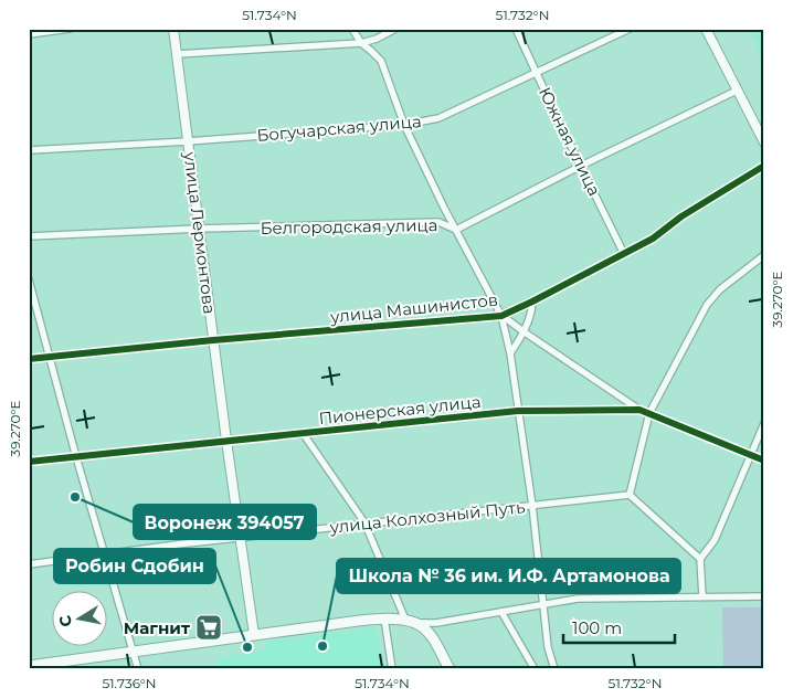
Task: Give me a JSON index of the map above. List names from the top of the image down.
{
  "streets": {
    "street": [
      "Богучарская улица",
      "Южная улица",
      "Белгородская улица",
      "улица Лермонтова",
      "улица Машинистов",
      "Пионерская улица",
      "улица Колхозный Путь"
    ]
  },
  "crossings": [
    ["Богучарская улица", "Южная улица"],
    ["Богучарская улица", "улица Лермонтова"],
    ["Южная улица", "Белгородская улица"],
    ["Южная улица", "улица Машинистов"],
    ["Белгородская улица", "улица Лермонтова"],
    ["улица Лермонтова", "улица Машинистов"],
    ["улица Лермонтова", "Пионерская улица"],
    ["улица Лермонтова", "улица Колхозный Путь"]
  ],
  "places": {
    "other": ["Воронеж 394057", "Школа № 36 им. И.Ф. Артамонова", "Робин Сдобин"],
    "supermarket": ["Магнит"]
  },
  "scale_bar": "100 m",
  "north": "left",
  "coordinates": [
    "51.734°N",
    "51.732°N",
    "39.270°E",
    "51.736°N"
  ]
}
